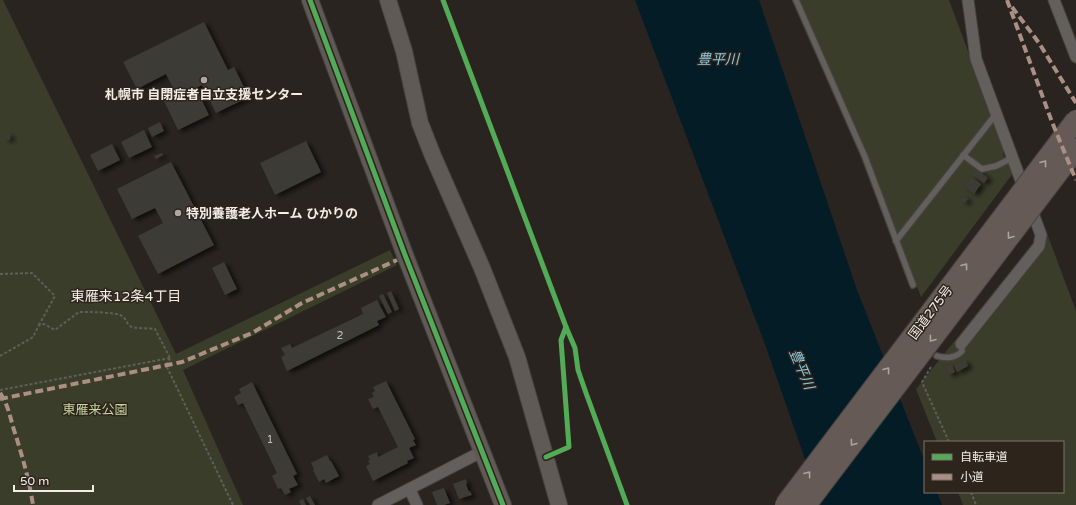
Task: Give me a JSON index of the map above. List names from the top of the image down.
{
  "streets": {
    "highway": ["国道275号"]
  },
  "districts": ["東雁来12条4丁目"],
  "water": ["豊平川"],
  "parks": ["東雁来公園"],
  "places": ["札幌市 自閉症者自立支援センター", "特別養護老人ホーム ひかりの"],
  "house_numbers": ["2", "1"],
  "legend": ["自転車道", "小道"],
  "scale_bar": "50 m"
}
